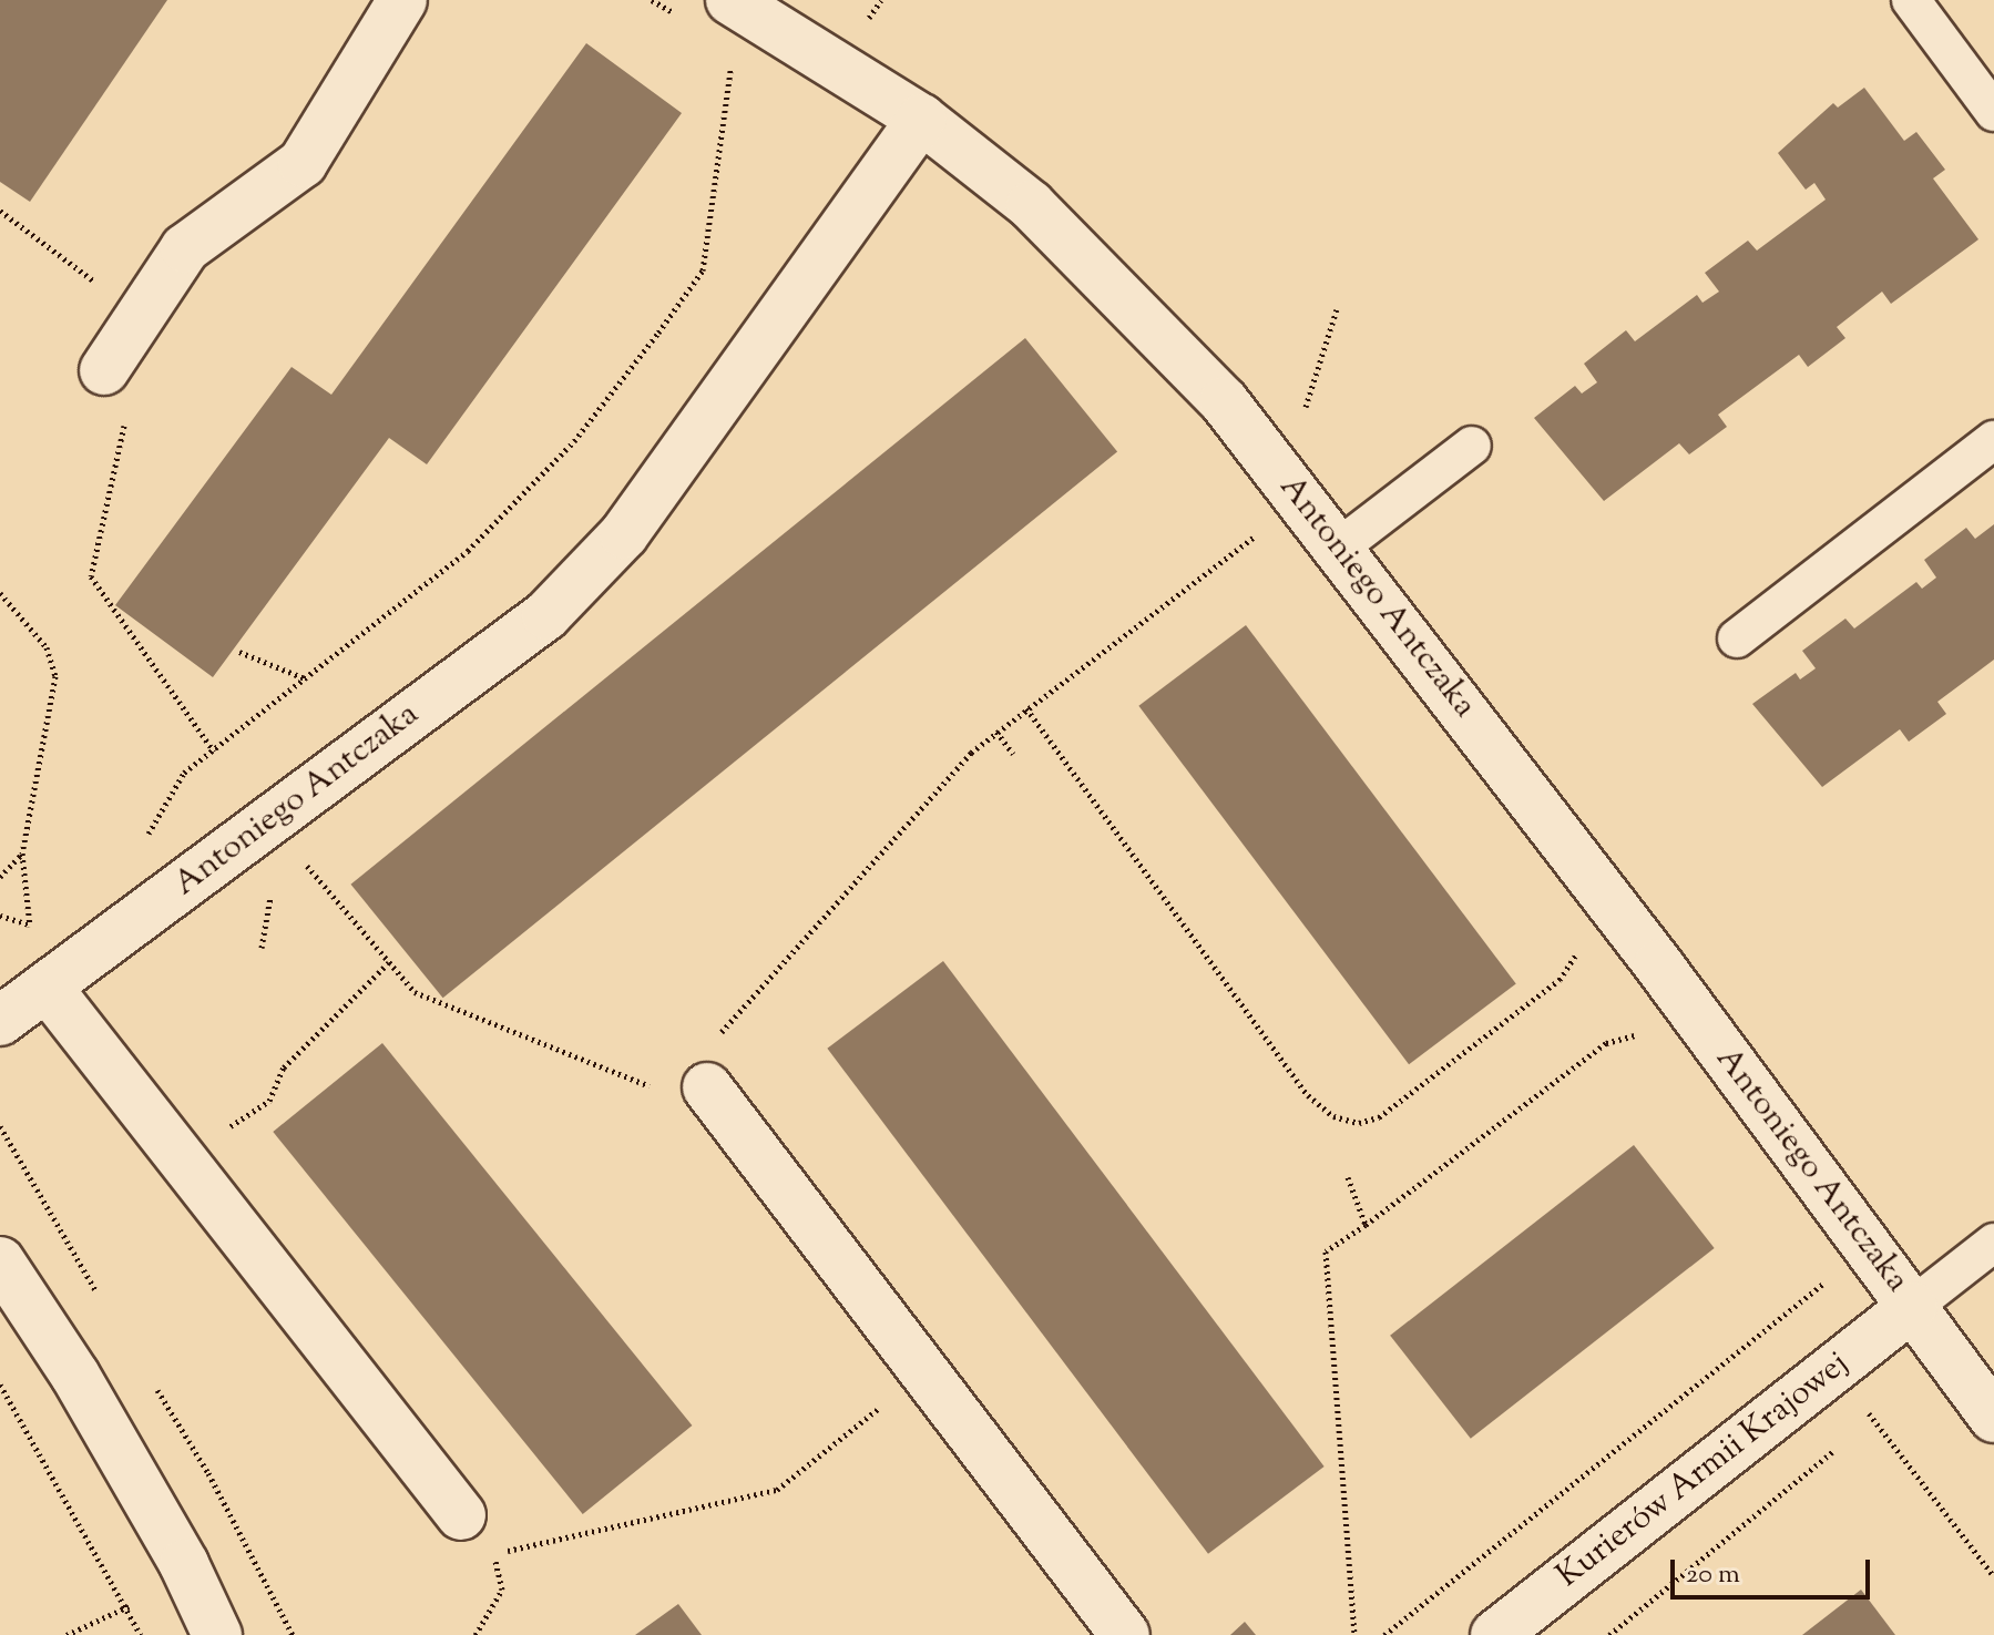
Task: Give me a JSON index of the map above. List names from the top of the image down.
{
  "streets": {
    "street": ["Antoniego Antczaka", "Kurierów Armii Krajowej"]
  },
  "crossings": [
    ["Antoniego Antczaka", "Kurierów Armii Krajowej"]
  ],
  "scale_bar": "20 m"
}
